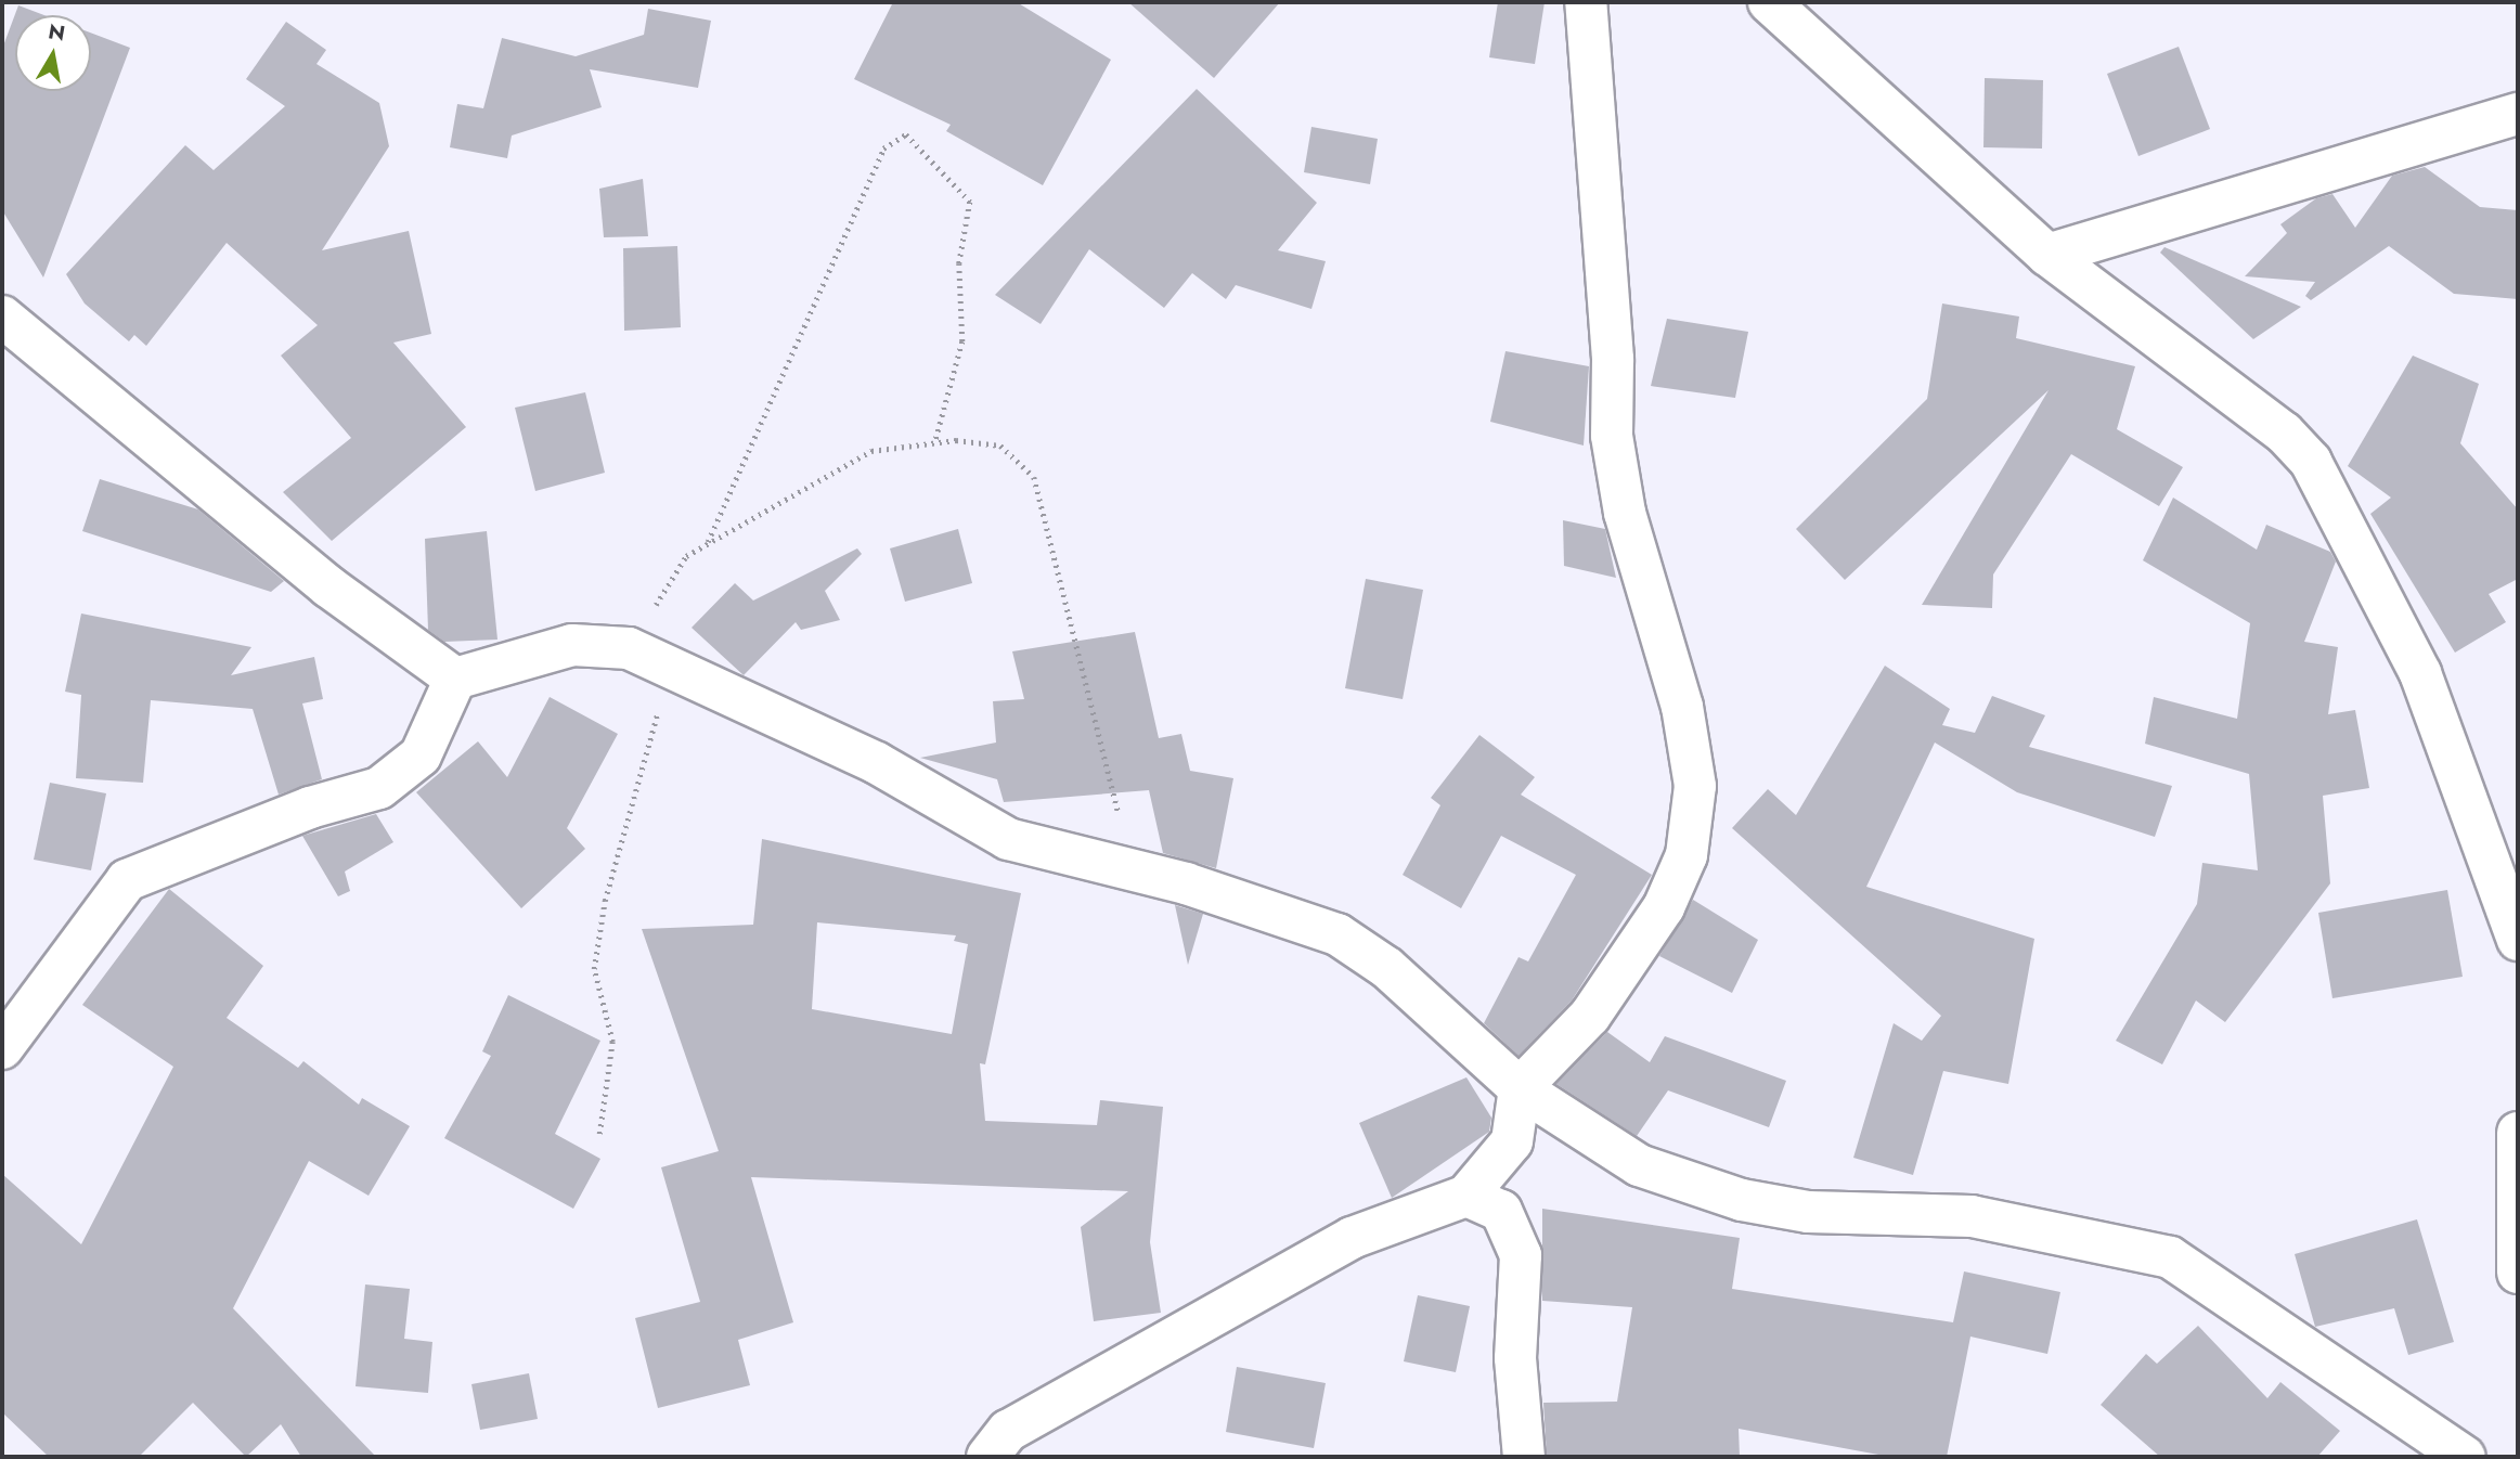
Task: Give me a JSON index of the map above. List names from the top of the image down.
{
  "north": "top"
}
